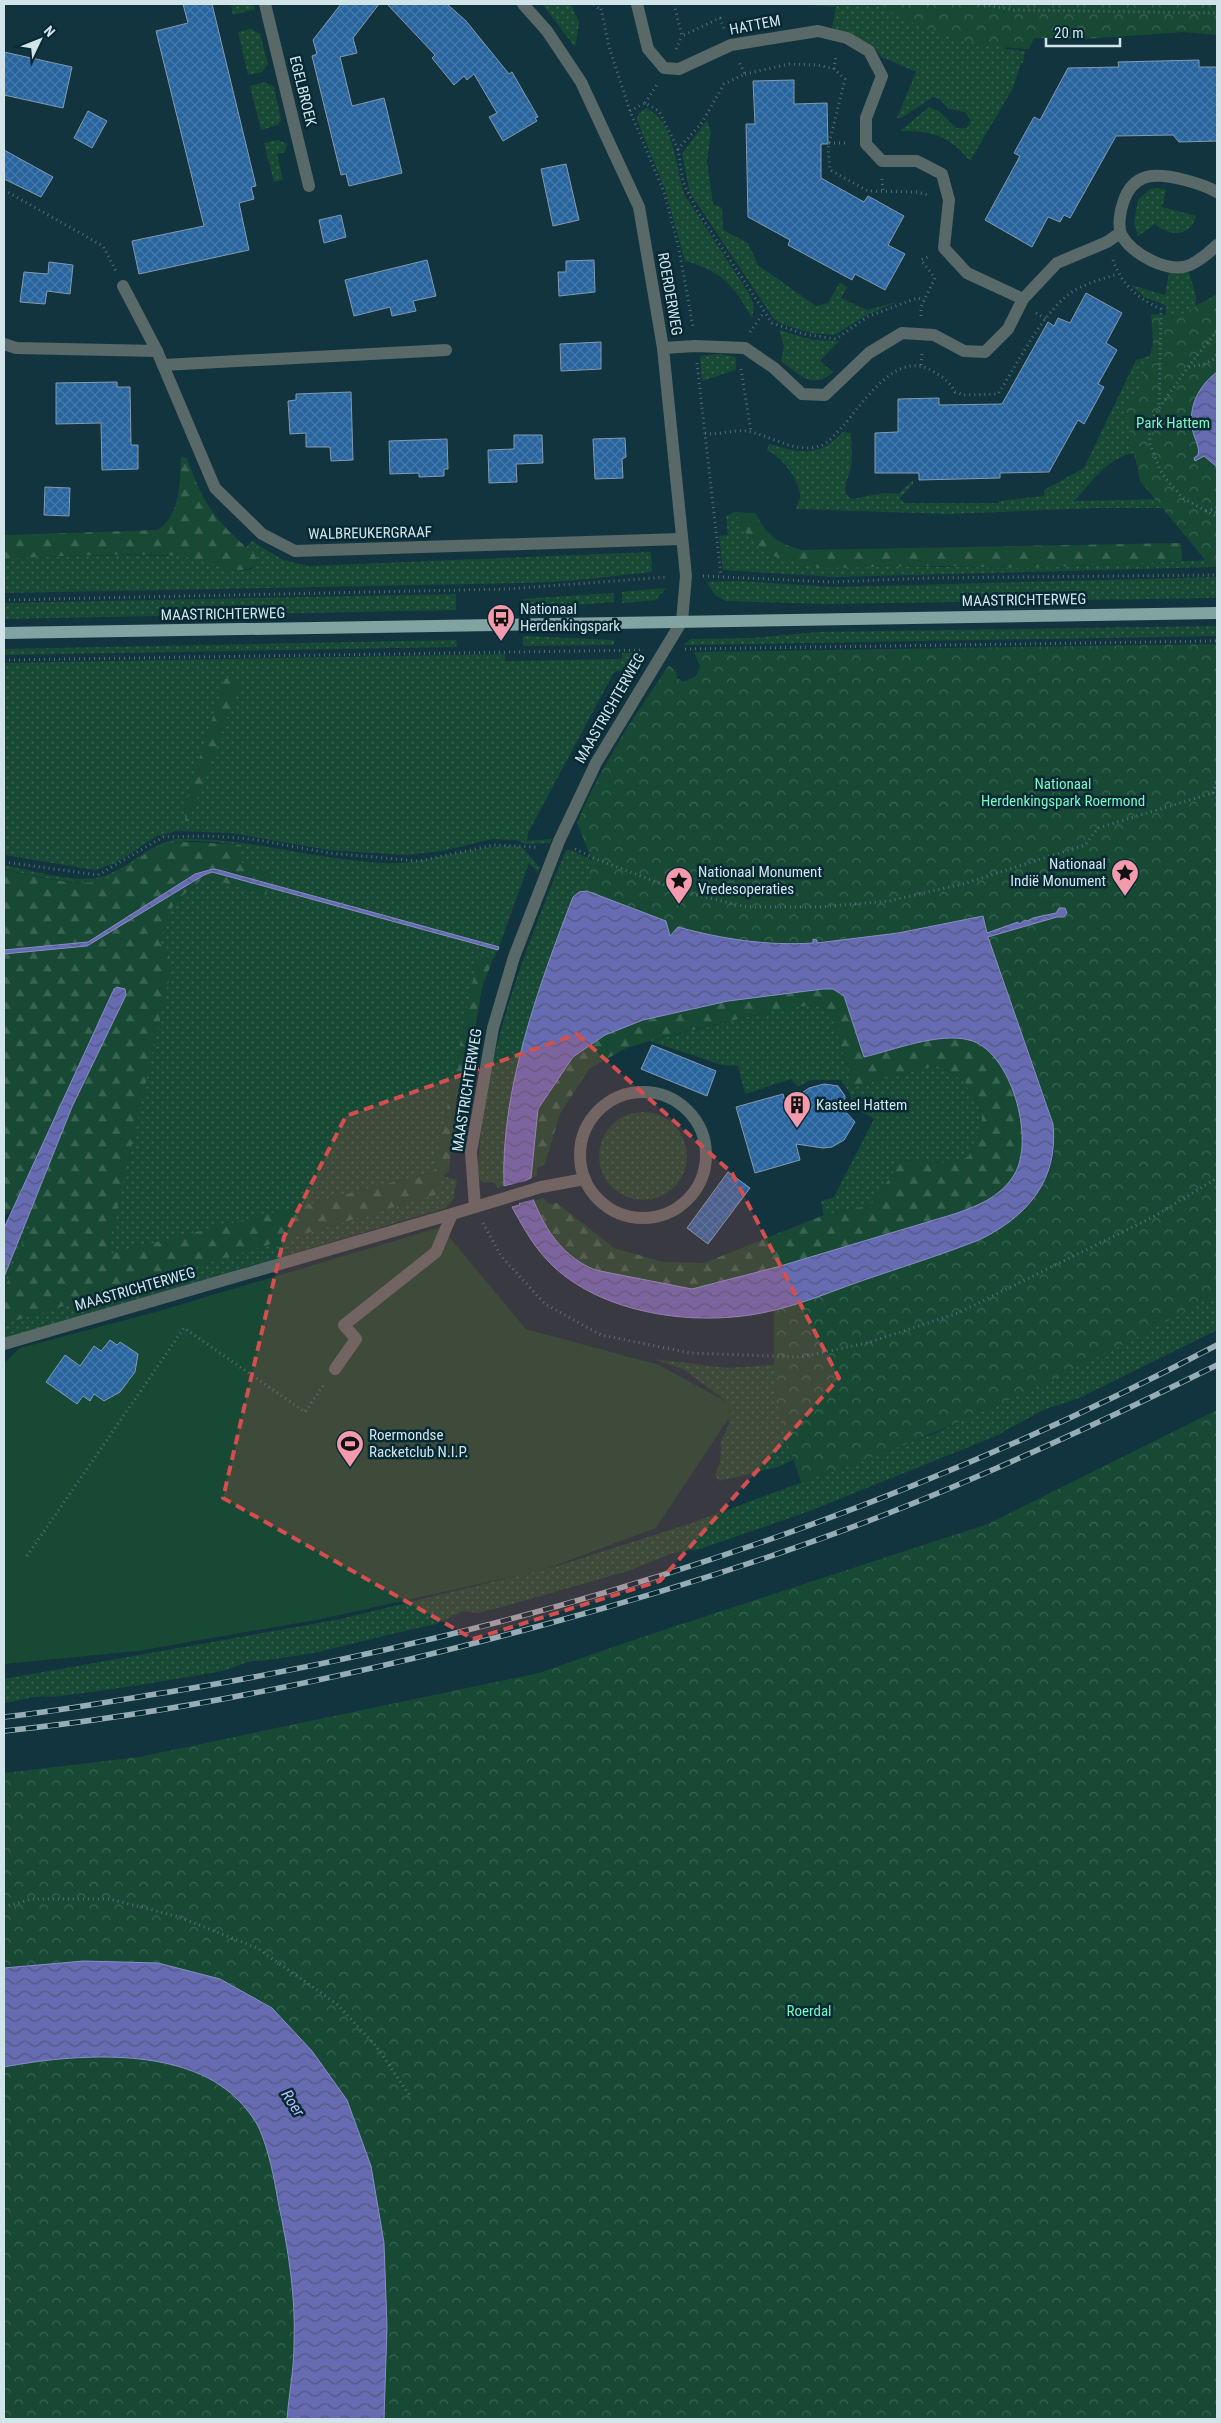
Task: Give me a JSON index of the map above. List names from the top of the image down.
{
  "streets": {
    "main road": ["MAASTRICHTERWEG"],
    "street": [
      "HATTEM",
      "EGELBROEK",
      "ROERDERWEG",
      "WALBREUKERGRAAF"
    ]
  },
  "crossings": [
    ["ROERDERWEG", "WALBREUKERGRAAF"],
    ["ROERDERWEG", "MAASTRICHTERWEG"]
  ],
  "water": ["Roer"],
  "parks": ["Park Hattem", "Nationaal Herdenkingspark Roermond", "Roerdal"],
  "places": {
    "bus stop": ["Nationaal Herdenkingspark"],
    "place": ["Nationaal Indië Monument", "Nationaal Monument Vredesoperaties"],
    "building": ["Kasteel Hattem"],
    "sports": ["Roermondse Racketclub N.I.P."]
  },
  "scale_bar": "20 m",
  "north": "top right"
}
